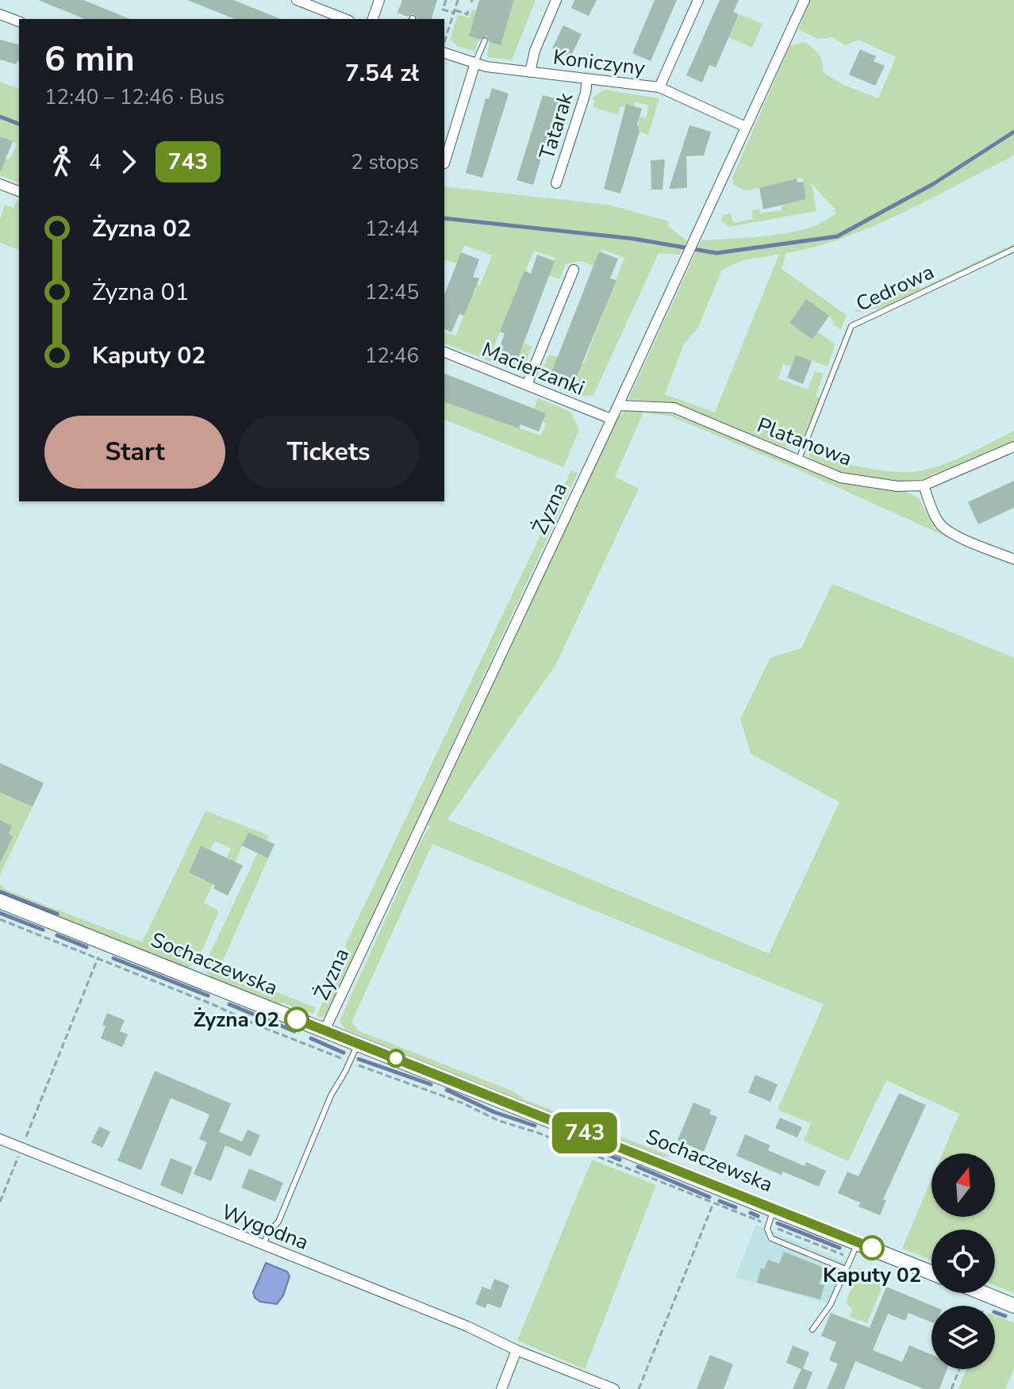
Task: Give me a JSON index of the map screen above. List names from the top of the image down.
{
  "streets": {
    "street": [
      "Koniczyny",
      "Tatarak",
      "Macierzanki",
      "Platanowa",
      "Żyzna",
      "Sochaczewska",
      "Wygodna"
    ],
    "lane": ["Cedrowa"]
  },
  "crossings": [
    ["Koniczyny", "Tatarak"],
    ["Koniczyny", "Żyzna"],
    ["Cedrowa", "Platanowa"],
    ["Macierzanki", "Żyzna"],
    ["Platanowa", "Żyzna"],
    ["Żyzna", "Sochaczewska"]
  ],
  "places": ["Żyzna 02", "Kaputy 02"],
  "lines": ["bus line 743"],
  "north": "top",
  "page": {
    "on_map": "743",
    "heading": ["6 min", "12:40 – 12:46 · Bus", "7.54 zł"],
    "legs": ["4", "743", "2 stops"],
    "list": [
      {
        "name": "Żyzna 02",
        "value": "12:44"
      },
      {
        "name": "Żyzna 01",
        "value": "12:45"
      },
      {
        "name": "Kaputy 02",
        "value": "12:46"
      }
    ],
    "buttons": ["Start", "Tickets"]
  }
}
